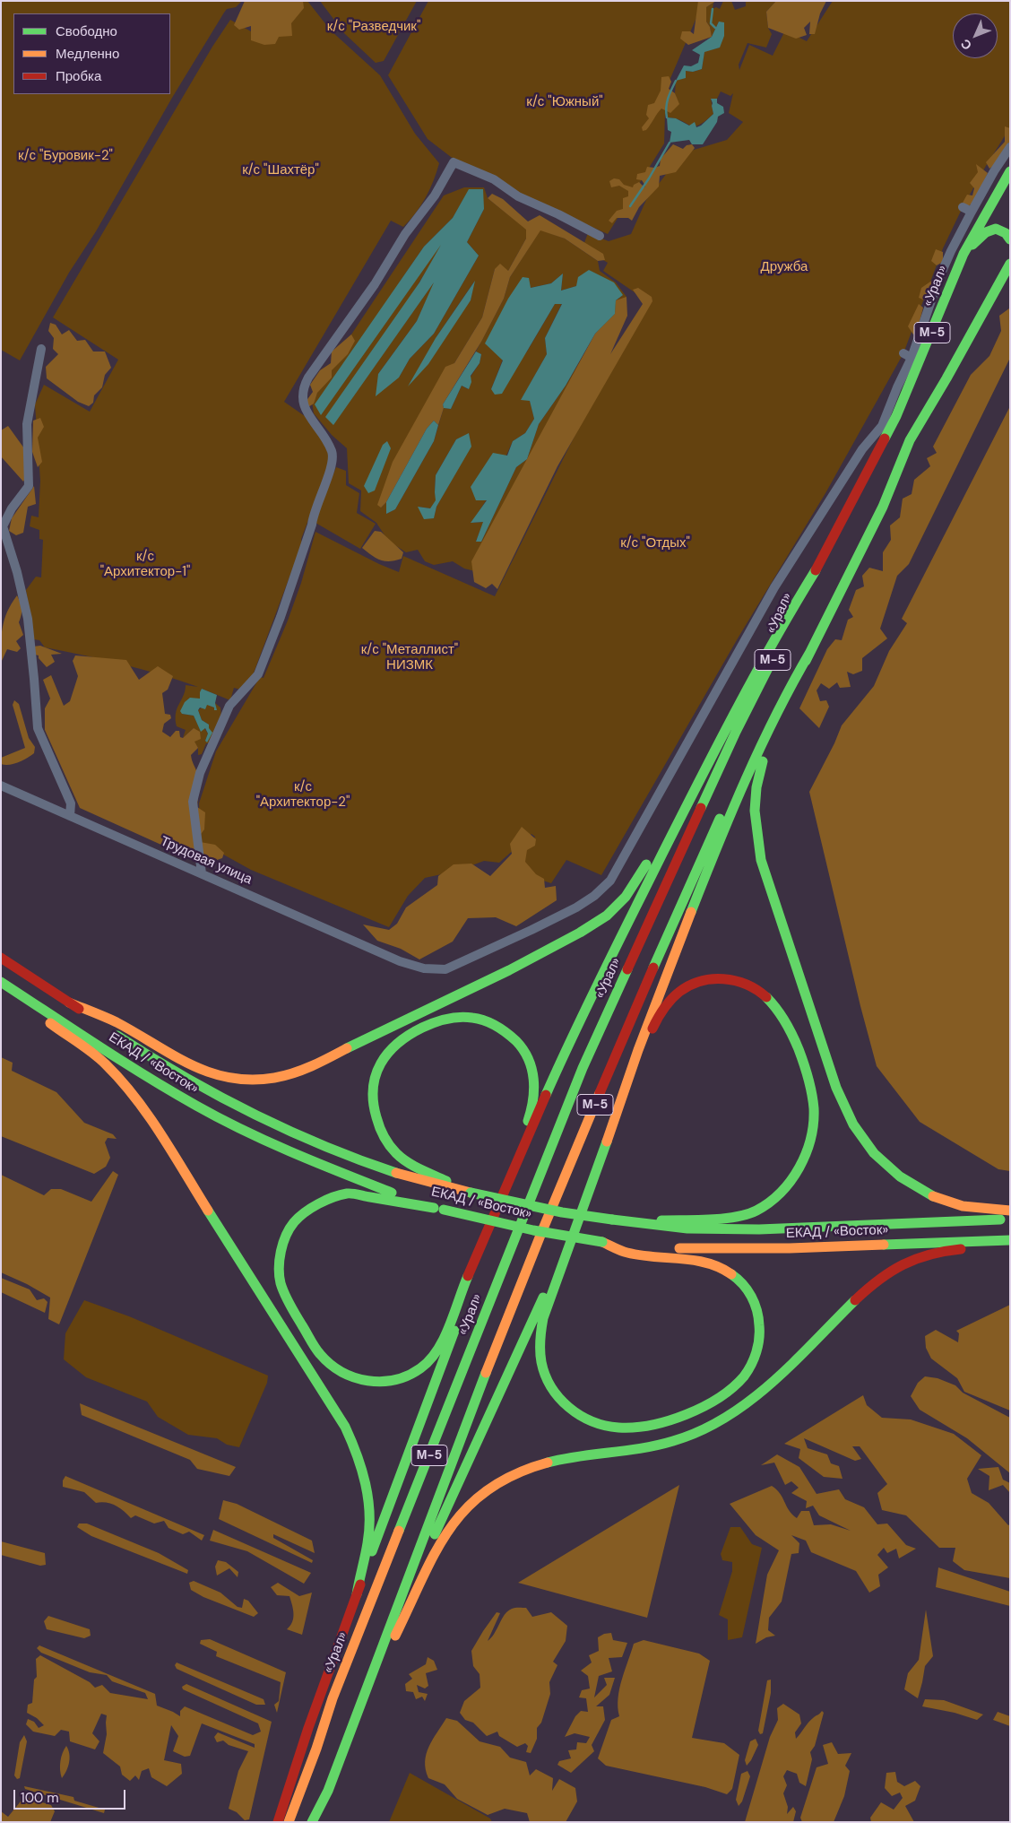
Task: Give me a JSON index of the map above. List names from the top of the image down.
{
  "streets": {
    "main road": ["«Урал»", "М-5", "ЕКАД / «Восток»"],
    "street": ["Трудовая улица"]
  },
  "parks": [
    "к/с \"Разведчик\"",
    "к/с \"Южный\"",
    "к/с \"Буровик-2\"",
    "к/с \"Шахтёр\"",
    "Дружба",
    "к/с \"Отдых\"",
    "к/с \"Архитектор-1\"",
    "к/с \"Металлист\" НИЗМК",
    "к/с \"Архитектор-2\""
  ],
  "legend": ["Свободно", "Медленно", "Пробка"],
  "scale_bar": "100 m",
  "north": "bottom left"
}
